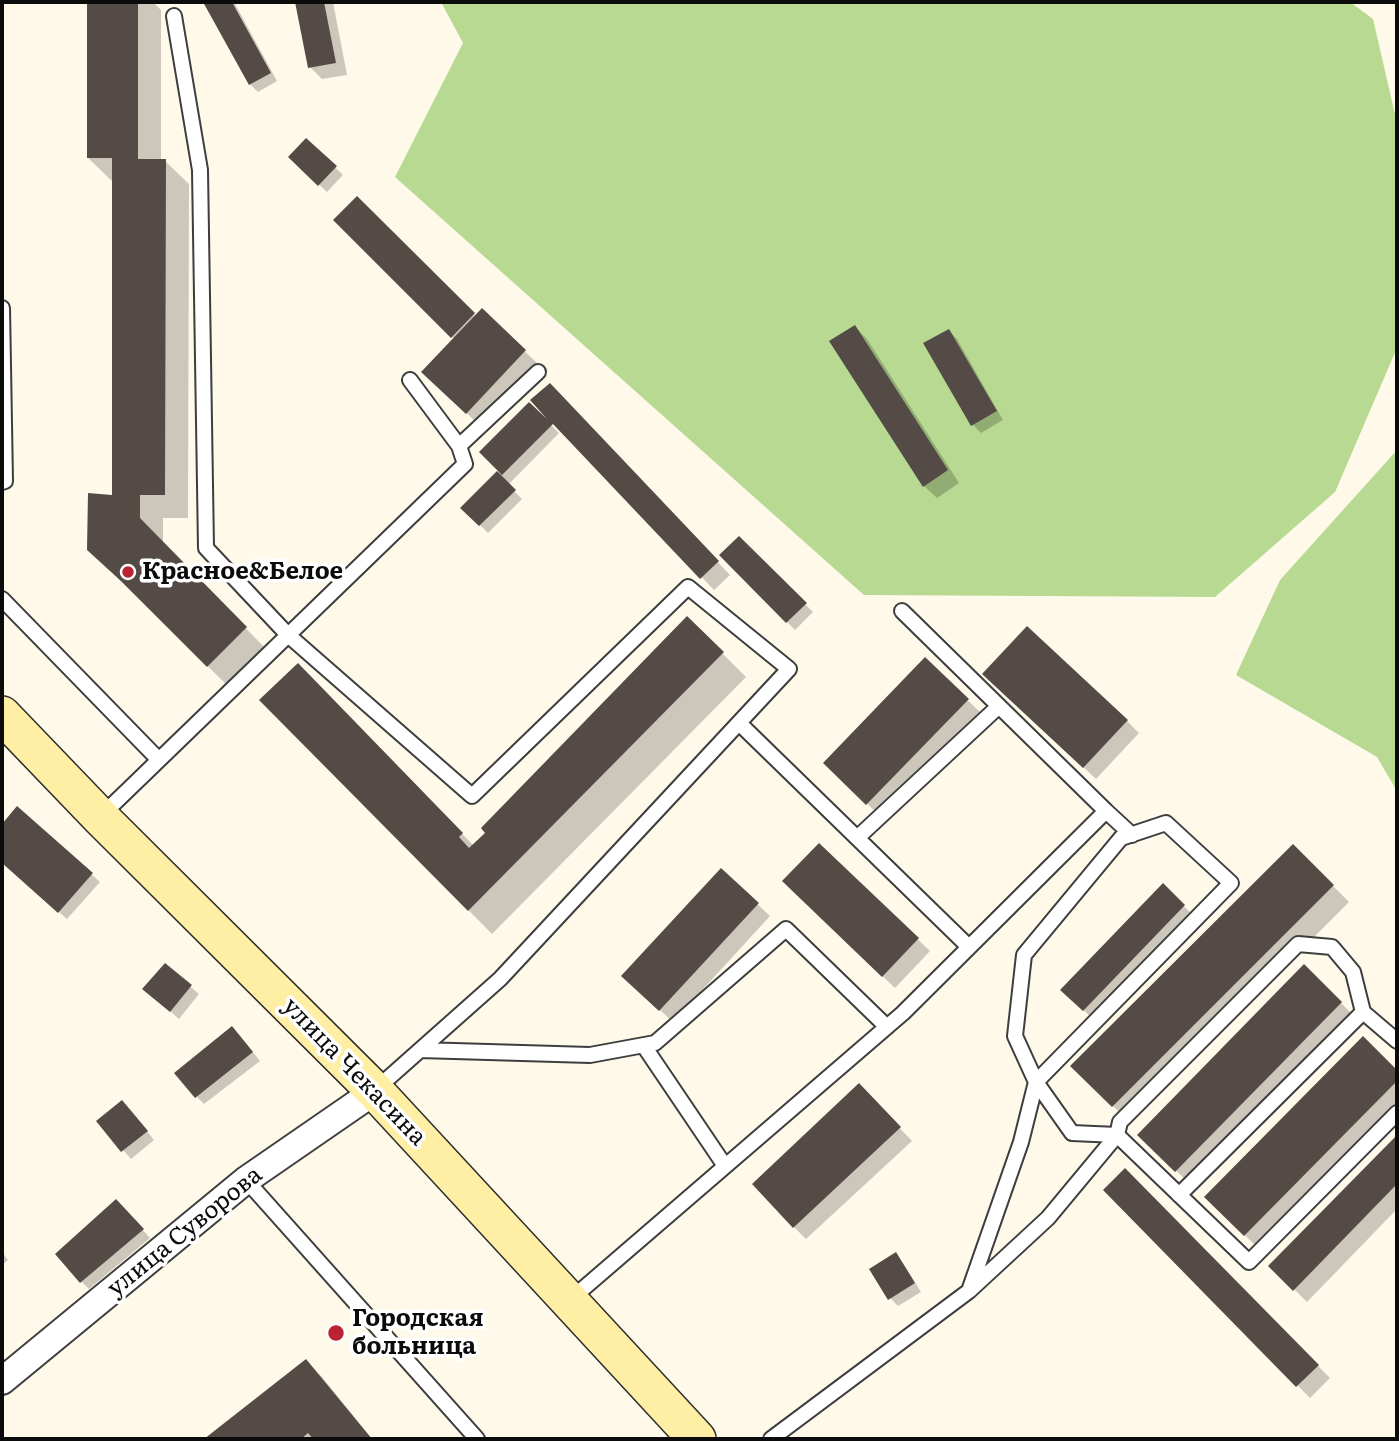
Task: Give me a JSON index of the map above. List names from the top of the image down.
{
  "streets": {
    "street": ["улица Чекасина", "улица Суворова"]
  },
  "crossings": [
    ["улица Чекасина", "улица Суворова"]
  ],
  "places": ["Красное&Белое", "Городская больница"]
}
